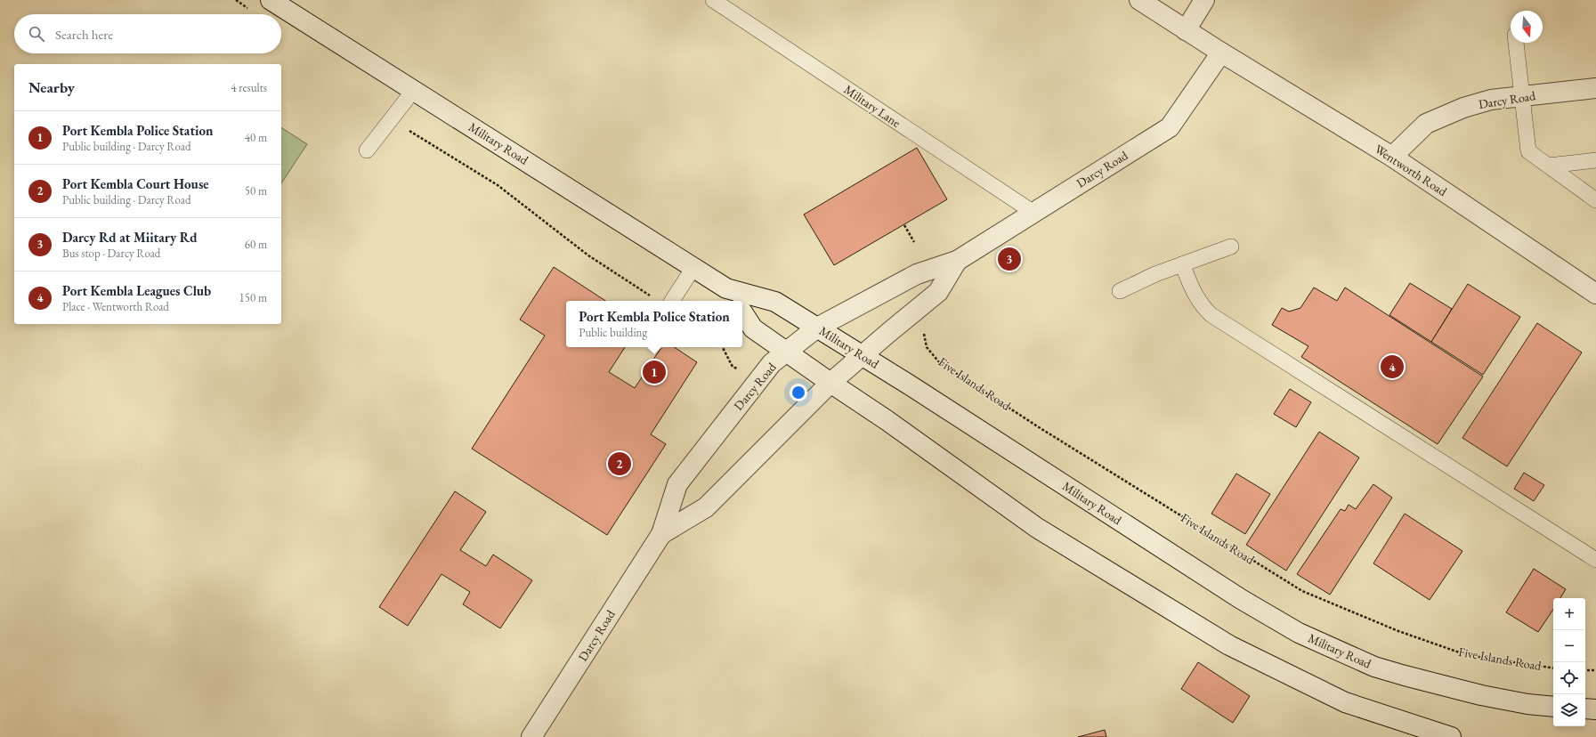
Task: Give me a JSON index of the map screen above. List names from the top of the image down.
{
  "streets": {
    "main road": ["Darcy Road", "Military Road", "Wentworth Road"],
    "lane": ["Military Lane"],
    "path": ["Five Islands Road"]
  },
  "crossings": [
    ["Darcy Road", "Military Lane"],
    ["Darcy Road", "Military Road"],
    ["Darcy Road", "Wentworth Road"]
  ],
  "north": "bottom",
  "page": {
    "search": "Search here",
    "heading": ["Nearby", "4 results"],
    "list": [
      {
        "mark": "1",
        "name": "Port Kembla Police Station",
        "note": "Public building · Darcy Road",
        "value": "40 m"
      },
      {
        "mark": "2",
        "name": "Port Kembla Court House",
        "note": "Public building · Darcy Road",
        "value": "50 m"
      },
      {
        "mark": "3",
        "name": "Darcy Rd at Miitary Rd",
        "note": "Bus stop · Darcy Road",
        "value": "60 m"
      },
      {
        "mark": "4",
        "name": "Port Kembla Leagues Club",
        "note": "Place · Wentworth Road",
        "value": "150 m"
      }
    ],
    "pins": [
      "3",
      "4",
      "1",
      "2"
    ],
    "popup": ["Port Kembla Police Station", "Public building"],
    "map_buttons": ["+", "−"]
  }
}
